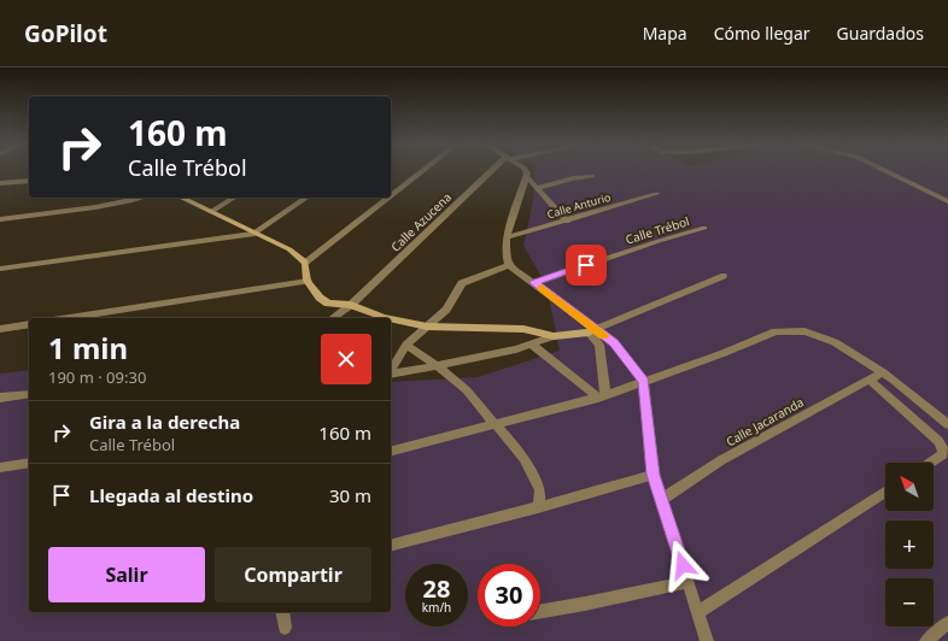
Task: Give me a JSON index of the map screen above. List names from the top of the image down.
{
  "streets": {
    "street": [
      "Calle Anturio",
      "Calle Azucena",
      "Calle Trébol",
      "Calle Jacaranda"
    ]
  },
  "north": "top left",
  "page": {
    "header": "GoPilot",
    "nav": ["Mapa", "Cómo llegar", "Guardados"],
    "turn": ["160 m", "Calle Trébol"],
    "heading": ["1 min", "190 m · 09:30"],
    "list": [
      {
        "name": "Gira a la derecha",
        "note": "Calle Trébol",
        "value": "160 m"
      },
      {
        "name": "Llegada al destino",
        "value": "30 m"
      }
    ],
    "map_buttons": ["+", "−"],
    "buttons": ["Salir", "Compartir"],
    "speed": "28 km/h",
    "limit": "30"
  }
}
